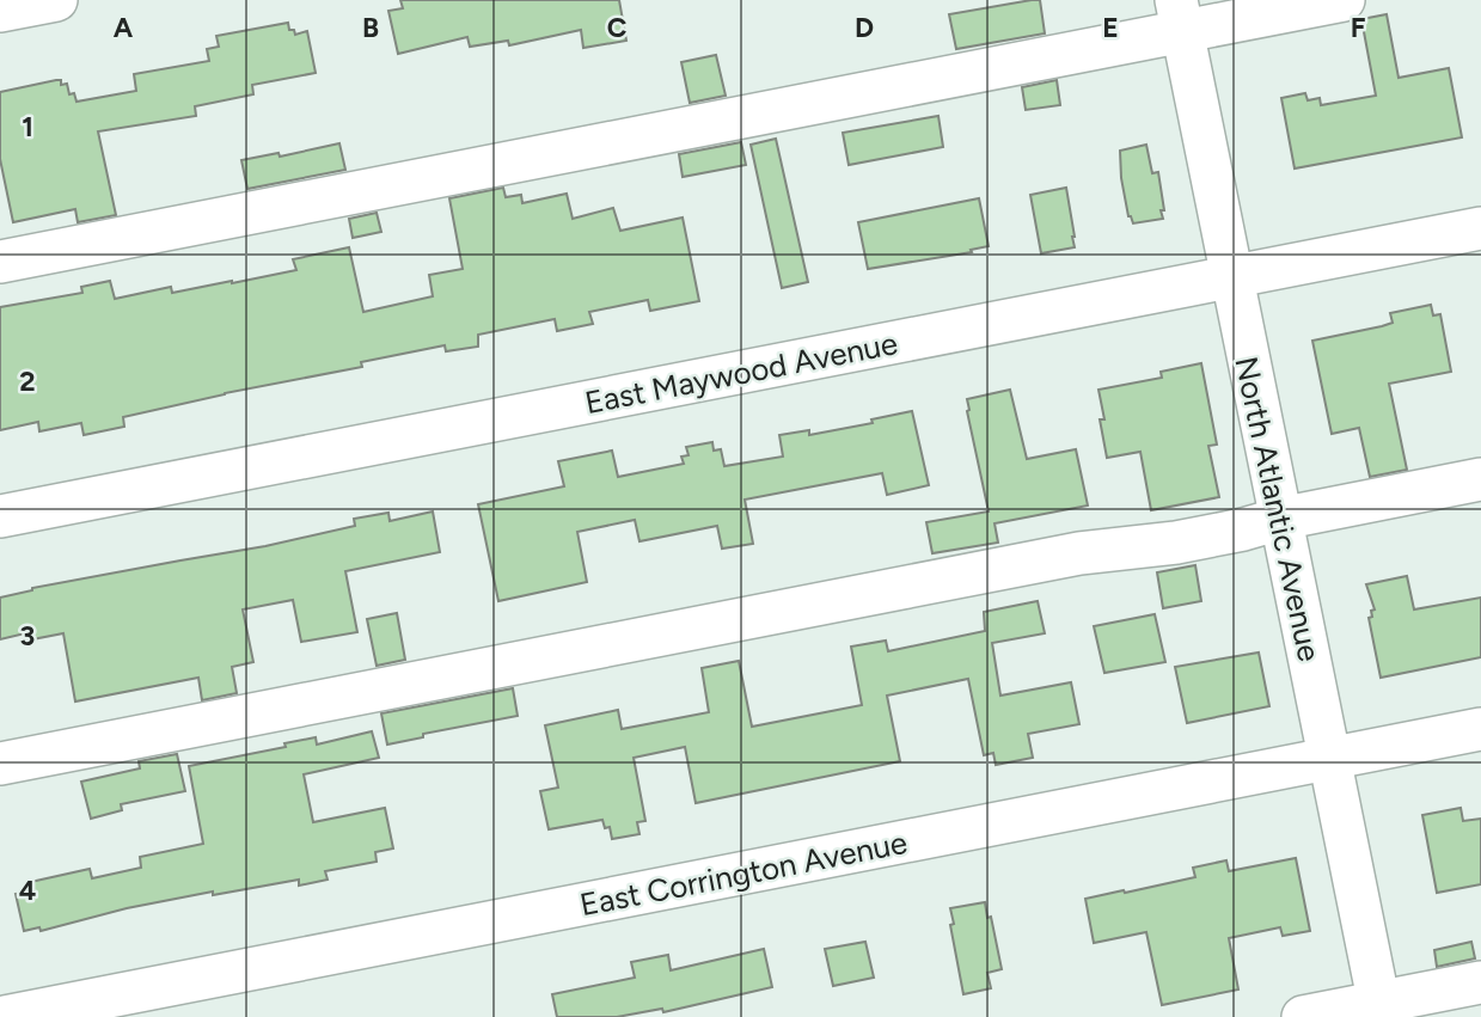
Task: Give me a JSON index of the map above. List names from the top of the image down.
{
  "streets": {
    "street": ["East Maywood Avenue", "North Atlantic Avenue", "East Corrington Avenue"]
  },
  "crossings": [
    ["East Maywood Avenue", "North Atlantic Avenue"],
    ["North Atlantic Avenue", "East Corrington Avenue"]
  ],
  "grid": {
    "columns": [
      "A",
      "B",
      "C",
      "D",
      "E",
      "F"
    ],
    "rows": [
      "1",
      "2",
      "3",
      "4"
    ]
  }
}
